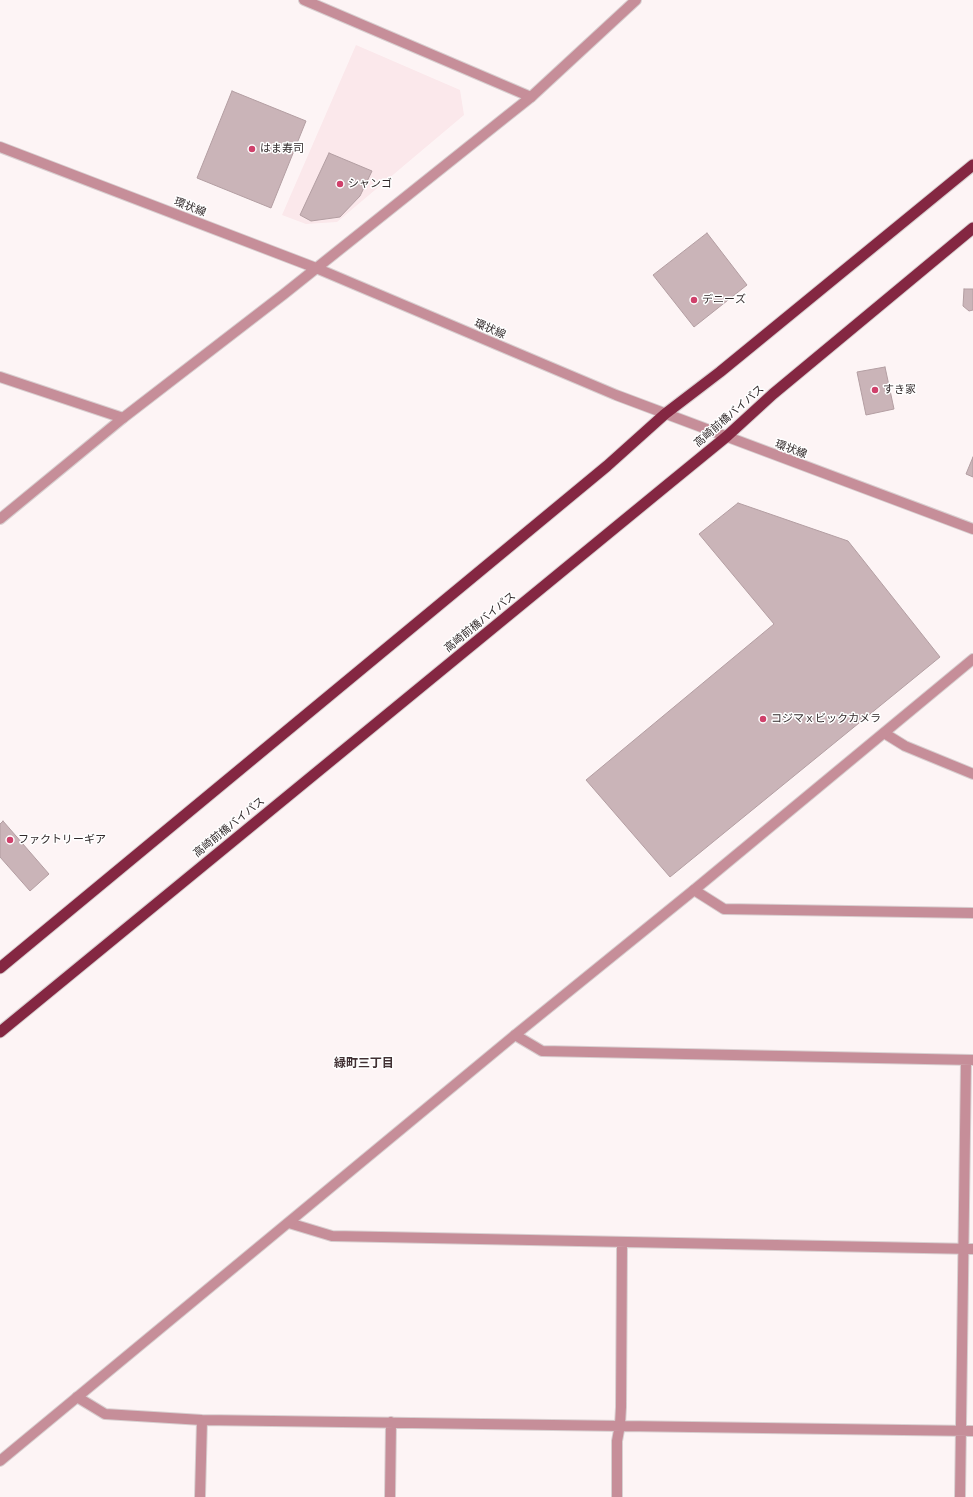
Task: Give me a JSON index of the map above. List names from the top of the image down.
{
  "streets": {
    "highway": ["高崎前橋バイパス"],
    "street": ["環状線"]
  },
  "crossings": [
    ["環状線", "高崎前橋バイパス"]
  ],
  "districts": ["緑町三丁目"],
  "places": [
    "はま寿司",
    "シャンゴ",
    "デニーズ",
    "すき家",
    "コジマｘビックカメラ",
    "ファクトリーギア"
  ]
}
